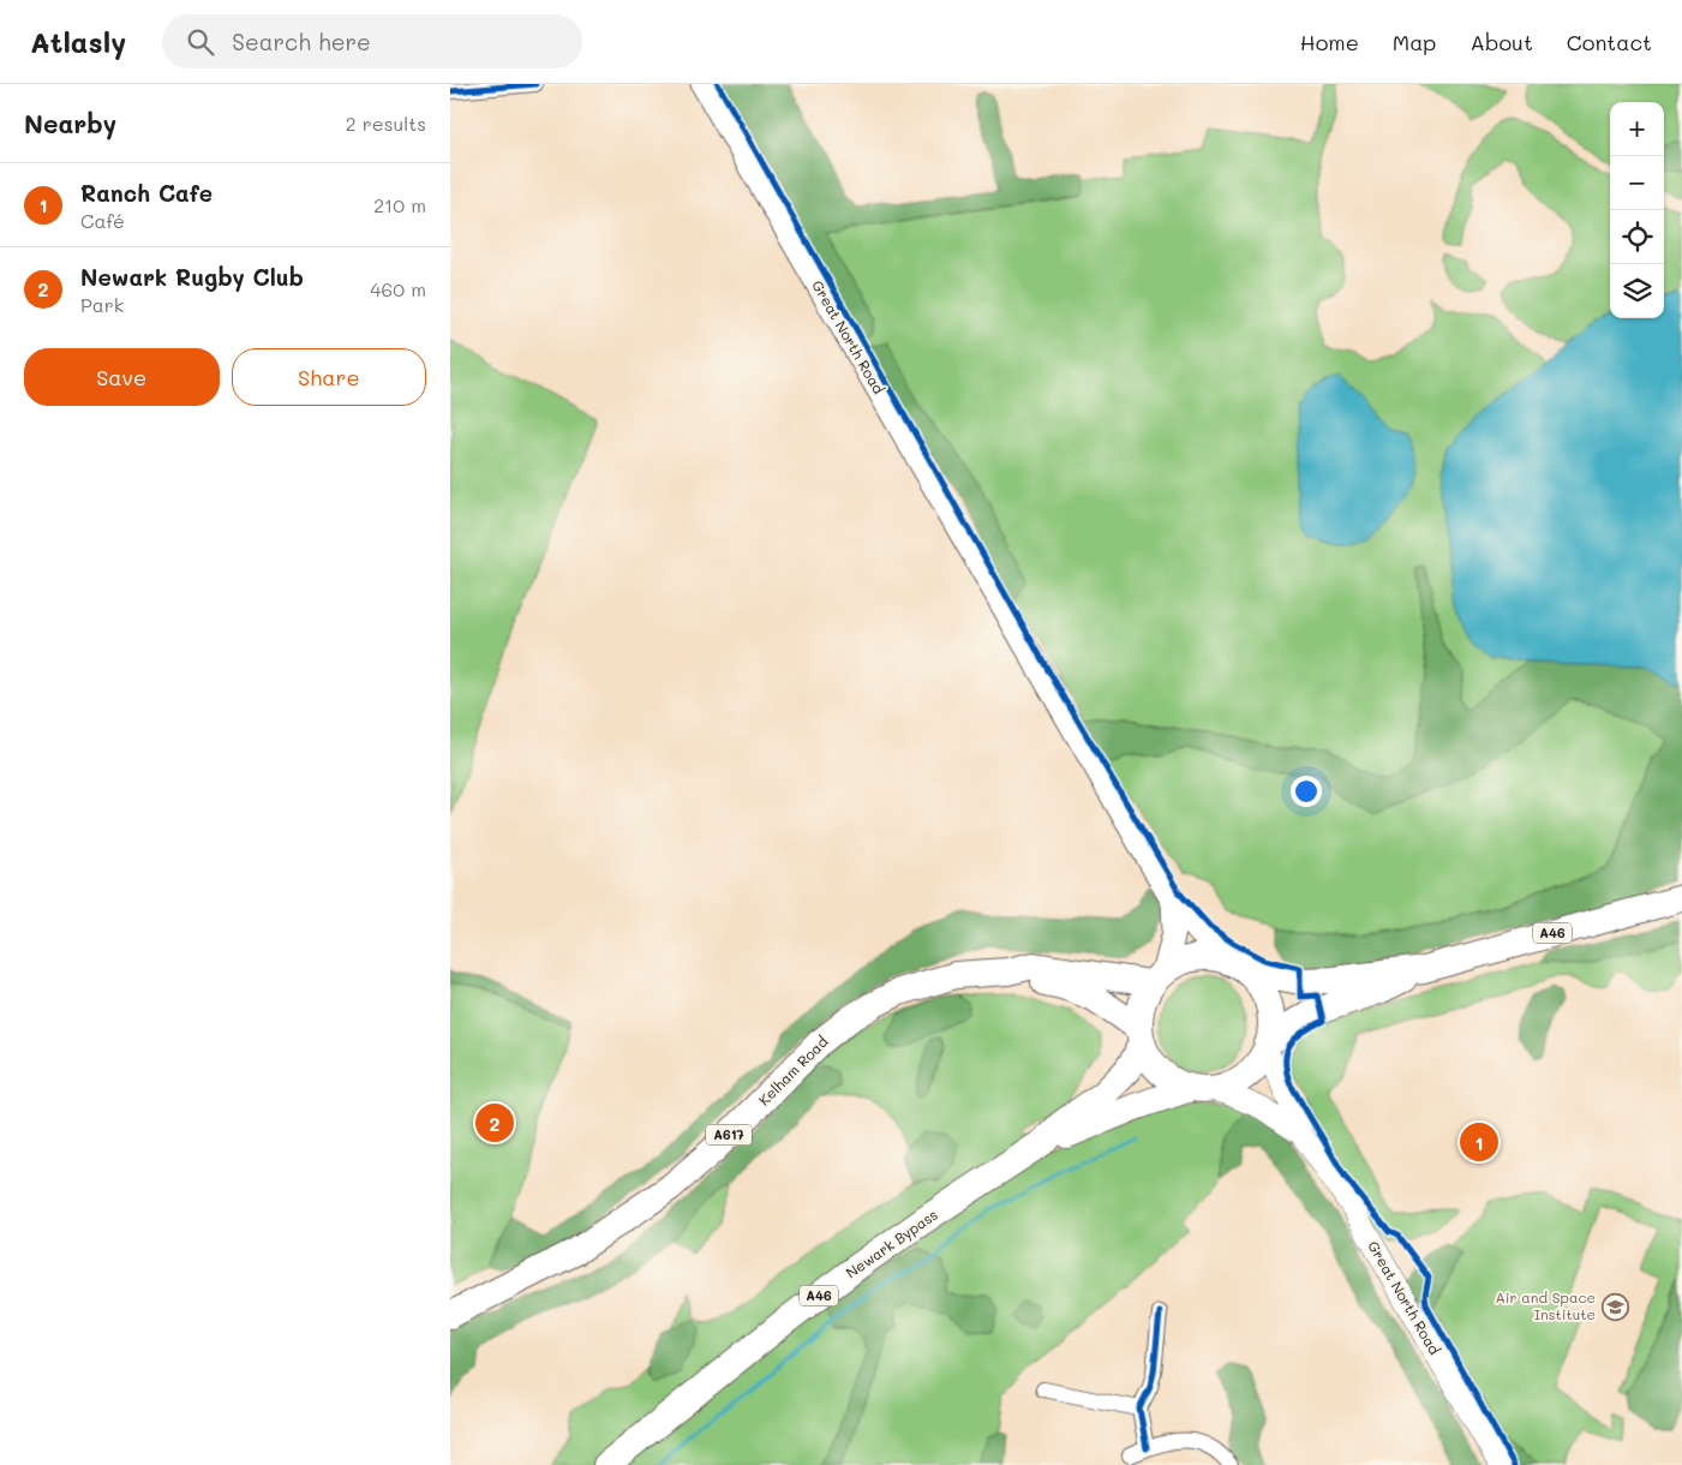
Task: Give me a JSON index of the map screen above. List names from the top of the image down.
{
  "streets": {
    "highway": [
      "A46",
      "Kelham Road",
      "A617",
      "Newark Bypass"
    ],
    "main road": ["Great North Road"]
  },
  "crossings": [
    ["Great North Road", "A46"],
    ["Great North Road", "Kelham Road"],
    ["Great North Road", "Newark Bypass"],
    ["A46", "Kelham Road"],
    ["A46", "Newark Bypass"],
    ["Kelham Road", "Newark Bypass"]
  ],
  "places": {
    "school or university": ["Air and Space Institute"]
  },
  "page": {
    "header": "Atlasly",
    "search": "Search here",
    "nav": [
      "Home",
      "Map",
      "About",
      "Contact"
    ],
    "heading": ["Nearby", "2 results"],
    "map_buttons": ["+", "−"],
    "list": [
      {
        "mark": "1",
        "name": "Ranch Cafe",
        "note": "Café",
        "value": "210 m"
      },
      {
        "mark": "2",
        "name": "Newark Rugby Club",
        "note": "Park",
        "value": "460 m"
      }
    ],
    "buttons": ["Save", "Share"],
    "pins": ["2", "1"]
  }
}
